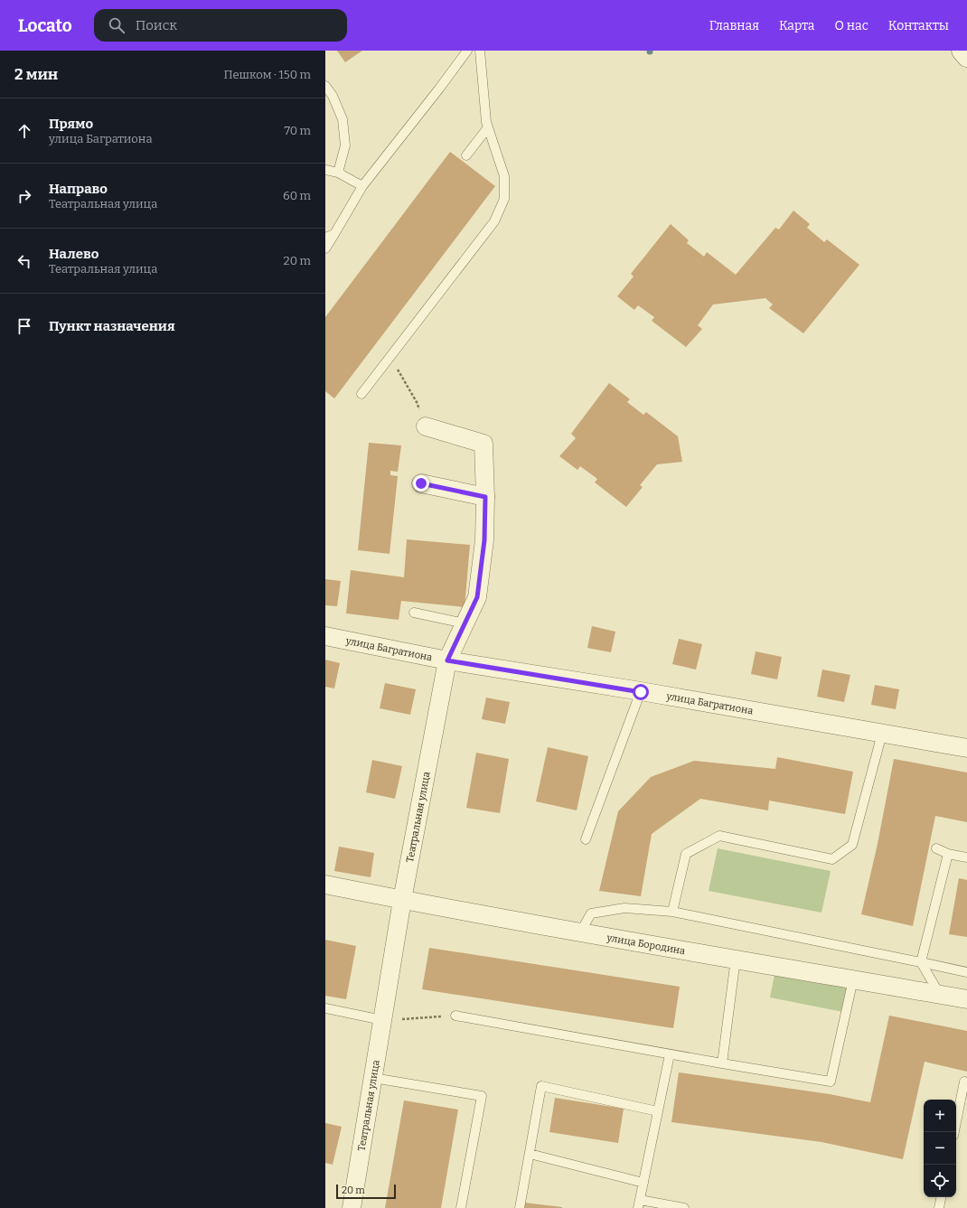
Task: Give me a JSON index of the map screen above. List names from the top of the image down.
{
  "streets": {
    "street": ["улица Багратиона", "Театральная улица", "улица Бородина"]
  },
  "crossings": [
    ["улица Багратиона", "Театральная улица"],
    ["Театральная улица", "улица Бородина"]
  ],
  "scale_bar": "20 m",
  "page": {
    "header": "Locato",
    "search": "Поиск",
    "nav": [
      "Главная",
      "Карта",
      "О нас",
      "Контакты"
    ],
    "heading": ["2 мин", "Пешком · 150 m"],
    "list": [
      ["Прямо", "улица Багратиона", "70 m"],
      ["Направо", "Театральная улица", "60 m"],
      ["Налево", "Театральная улица", "20 m"],
      "Пункт назначения"
    ],
    "map_buttons": ["+", "−"],
    "scale": "20 m"
  }
}
